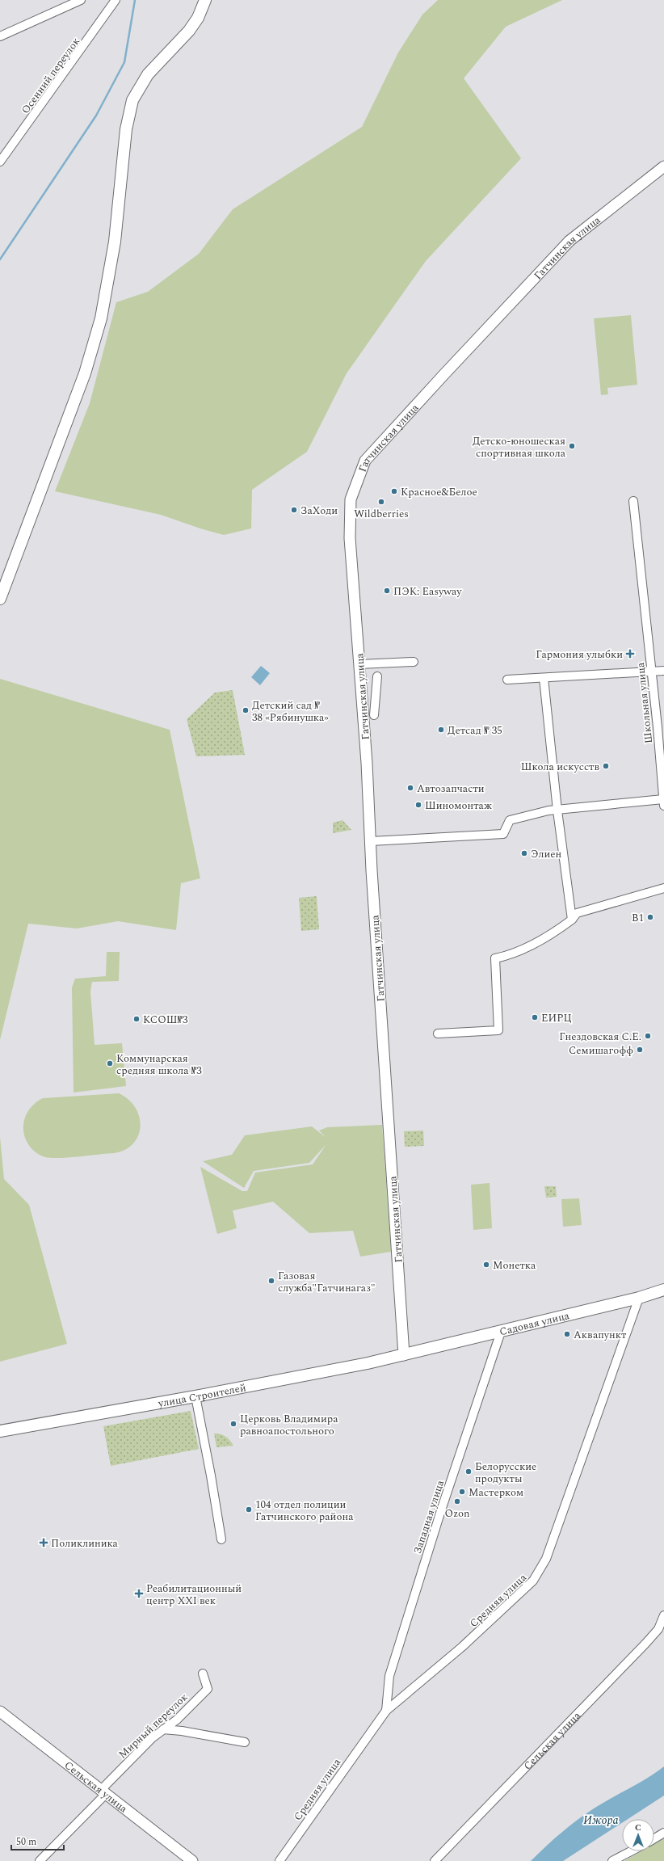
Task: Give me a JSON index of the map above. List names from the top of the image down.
{
  "streets": {
    "main road": ["Садовая улица", "улица Строителей"],
    "street": [
      "Осенний переулок",
      "Гатчинская улица",
      "Школьная улица",
      "Западная улица",
      "Средняя улица",
      "Мирный переулок",
      "Сельская улица"
    ]
  },
  "crossings": [
    ["Гатчинская улица", "Садовая улица"],
    ["Гатчинская улица", "улица Строителей"],
    ["Садовая улица", "улица Строителей"],
    ["Садовая улица", "Западная улица"],
    ["Садовая улица", "Средняя улица"],
    ["Западная улица", "Средняя улица"],
    ["Мирный переулок", "Сельская улица"]
  ],
  "water": ["Ижора"],
  "places": {
    "other": [
      "Детско-юношеская спортивная школа",
      "Красное&Белое",
      "Wildberries",
      "ЗаХоди",
      "ПЭК: Easyway",
      "Детский сад № 38 «Рябинушка»",
      "Детсад № 35",
      "Школа искусств",
      "Автозапчасти",
      "Шиномонтаж",
      "Элиен",
      "B1",
      "ЕИРЦ",
      "КСОШ№3",
      "Гнездовская С.Е.",
      "Семишагофф",
      "Коммунарская средняя школа №3",
      "Монетка",
      "Газовая служба\"Гатчинагаз\"",
      "Аквапункт",
      "Церковь Владимира равноапостольного",
      "Белорусские продукты",
      "Мастерком",
      "Ozon",
      "104 отдел полиции Гатчинского района"
    ],
    "health": ["Гармония улыбки", "Поликлиника", "Реабилитационный центр ХХI век"]
  },
  "scale_bar": "50 m",
  "north": "top"
}
